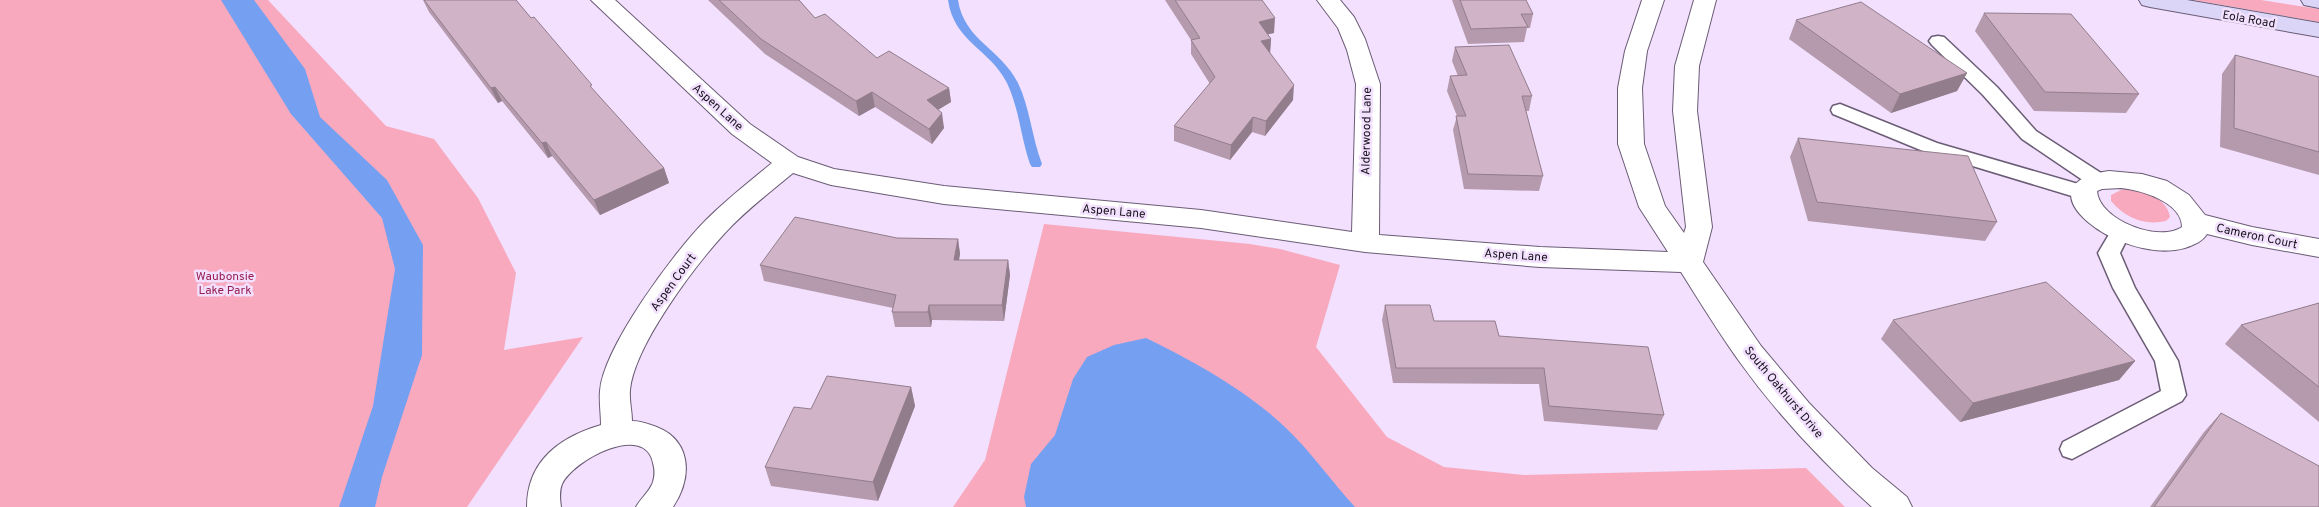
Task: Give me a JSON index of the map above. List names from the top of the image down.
{
  "streets": {
    "main road": ["Eola Road"],
    "street": [
      "Aspen Lane",
      "Alderwood Lane",
      "Cameron Court",
      "Aspen Court",
      "South Oakhurst Drive"
    ]
  },
  "crossings": [
    ["Aspen Lane", "Alderwood Lane"],
    ["Aspen Lane", "Aspen Court"],
    ["Aspen Lane", "South Oakhurst Drive"]
  ],
  "parks": ["Waubonsie Lake Park"]
}
